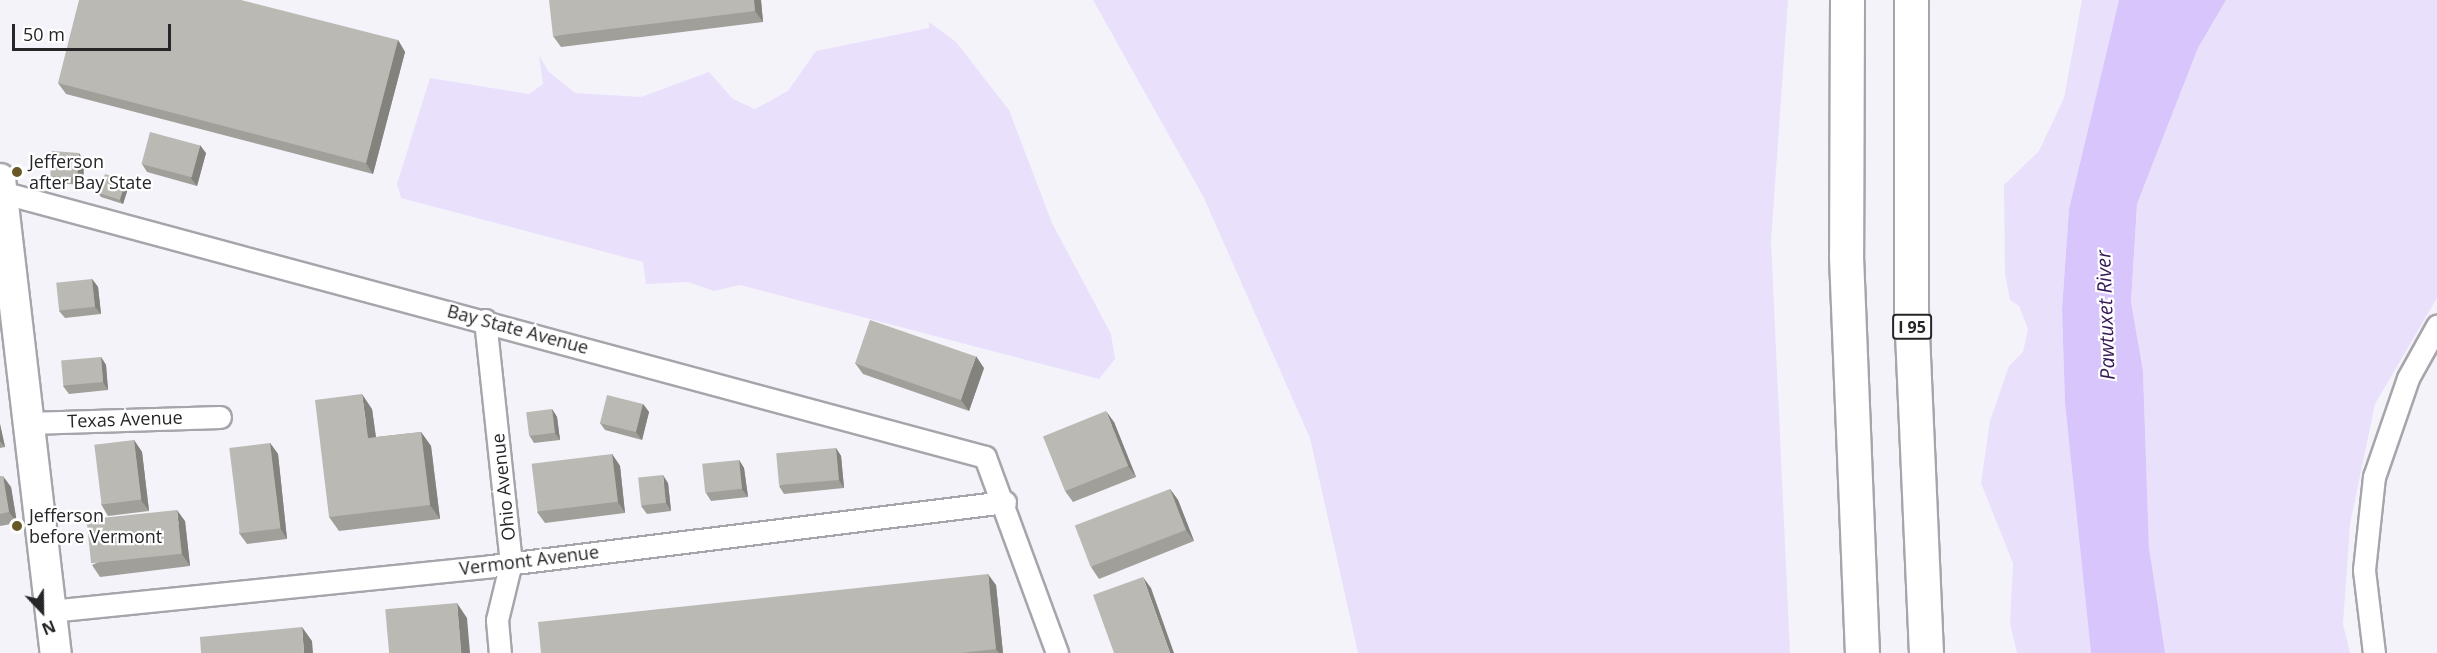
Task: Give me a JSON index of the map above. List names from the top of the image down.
{
  "streets": {
    "highway": ["I 95"],
    "street": [
      "Bay State Avenue",
      "Texas Avenue",
      "Ohio Avenue",
      "Vermont Avenue"
    ]
  },
  "crossings": [
    ["Bay State Avenue", "Ohio Avenue"],
    ["Bay State Avenue", "Vermont Avenue"],
    ["Ohio Avenue", "Vermont Avenue"]
  ],
  "water": ["Pawtuxet River"],
  "places": ["Jefferson after Bay State", "Jefferson before Vermont"],
  "scale_bar": "50 m",
  "north": "bottom"
}
